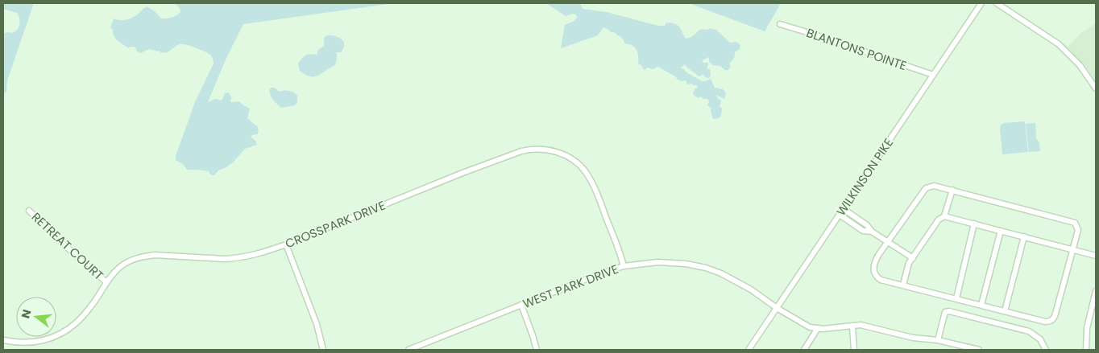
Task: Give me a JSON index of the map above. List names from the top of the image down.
{
  "streets": {
    "street": [
      "BLANTONS POINTE",
      "WILKINSON PIKE",
      "CROSSPARK DRIVE",
      "RETREAT COURT",
      "WEST PARK DRIVE"
    ]
  },
  "crossings": [
    ["BLANTONS POINTE", "WILKINSON PIKE"],
    ["WILKINSON PIKE", "WEST PARK DRIVE"],
    ["CROSSPARK DRIVE", "RETREAT COURT"],
    ["CROSSPARK DRIVE", "WEST PARK DRIVE"]
  ],
  "north": "left"
}
